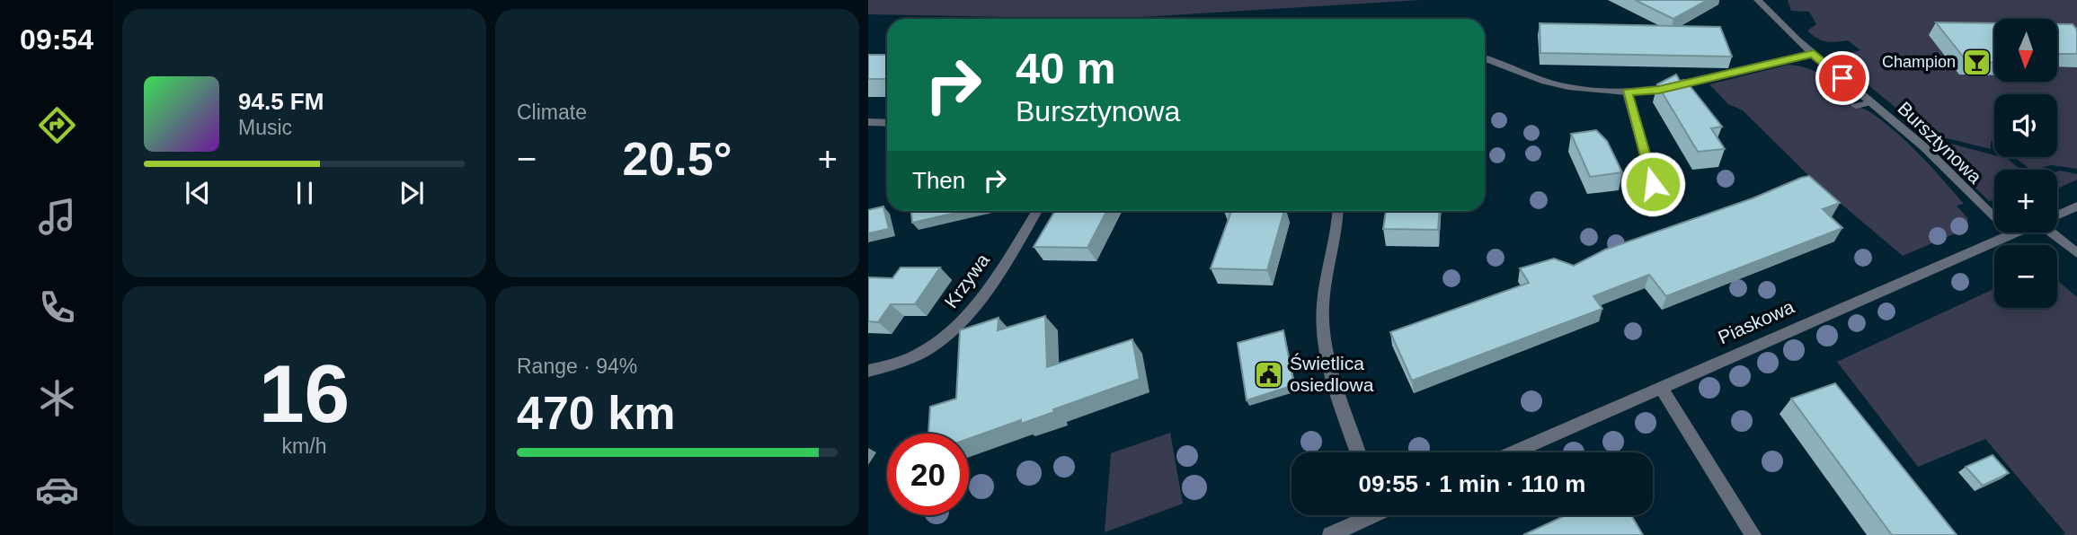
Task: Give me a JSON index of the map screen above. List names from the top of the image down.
{
  "streets": {
    "street": ["Bursztynowa", "Krzywa", "Piaskowa"]
  },
  "crossings": [
    ["Bursztynowa", "Piaskowa"]
  ],
  "places": {
    "bar": ["Champion"],
    "public building": ["Świetlica osiedlowa"]
  },
  "north": "bottom",
  "page": {
    "tabs": "09:54",
    "tile": [
      "Climate",
      ["16", "km/h"],
      ["Range · 94%", "470 km"]
    ],
    "map_buttons": ["+", "−"],
    "turn": ["40 m", "Bursztynowa"],
    "song": ["94.5 FM", "Music"],
    "heat": ["−", "20.5°", "+"],
    "then": "Then",
    "limit": "20",
    "trip": "09:55 · 1 min · 110 m"
  }
}
